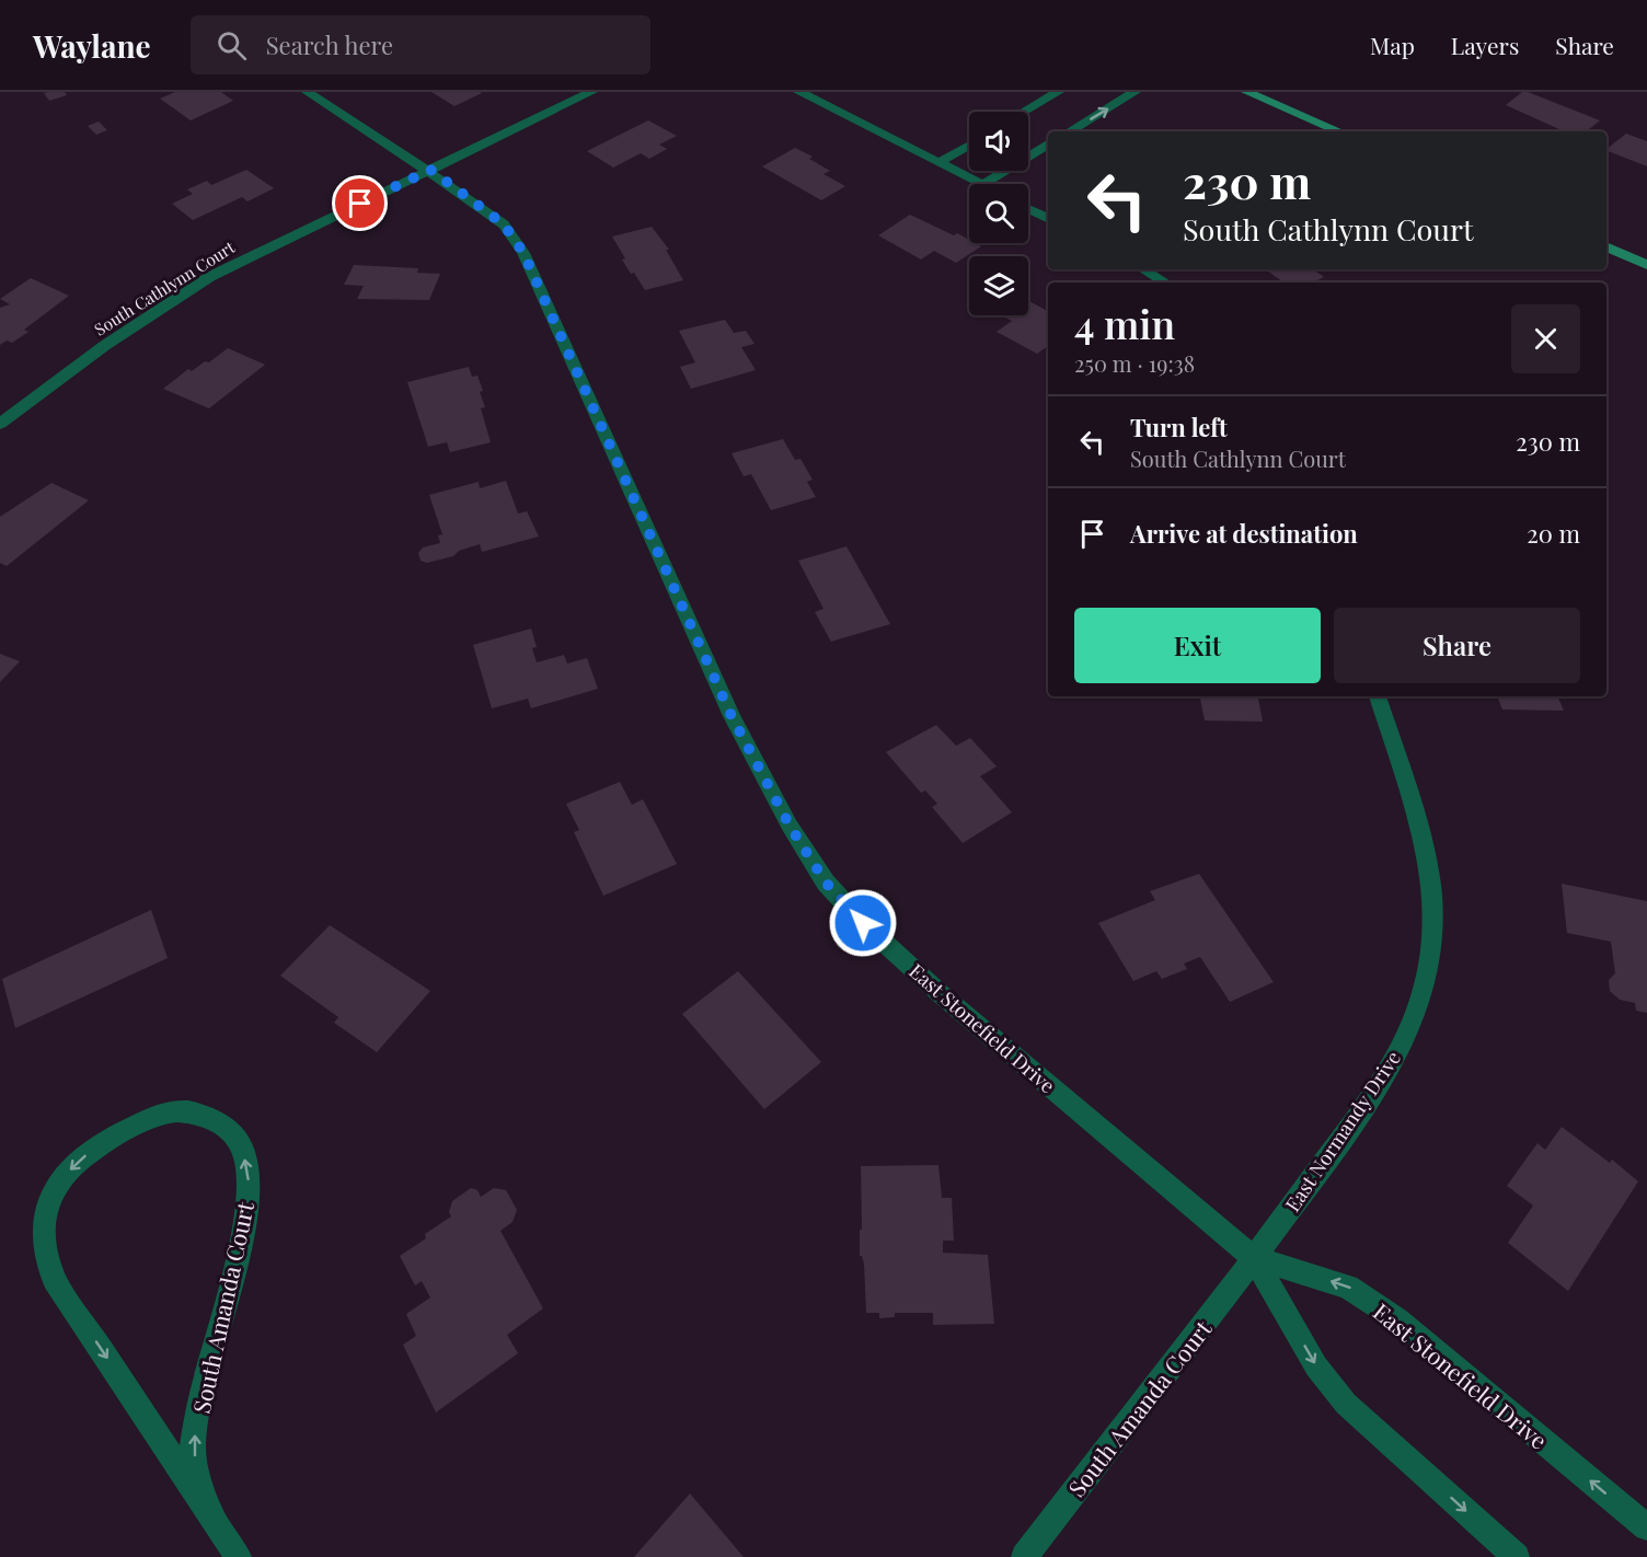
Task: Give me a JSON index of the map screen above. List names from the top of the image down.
{
  "streets": {
    "street": [
      "South Cathlynn Court",
      "East Stonefield Drive",
      "East Normandy Drive",
      "South Amanda Court"
    ]
  },
  "crossings": [
    ["South Cathlynn Court", "East Stonefield Drive"],
    ["East Stonefield Drive", "East Normandy Drive"],
    ["East Stonefield Drive", "South Amanda Court"],
    ["East Normandy Drive", "South Amanda Court"]
  ],
  "page": {
    "header": "Waylane",
    "search": "Search here",
    "nav": ["Map", "Layers", "Share"],
    "turn": ["230 m", "South Cathlynn Court"],
    "heading": ["4 min", "250 m · 19:38"],
    "list": [
      {
        "name": "Turn left",
        "note": "South Cathlynn Court",
        "value": "230 m"
      },
      {
        "name": "Arrive at destination",
        "value": "20 m"
      }
    ],
    "buttons": ["Exit", "Share"]
  }
}
